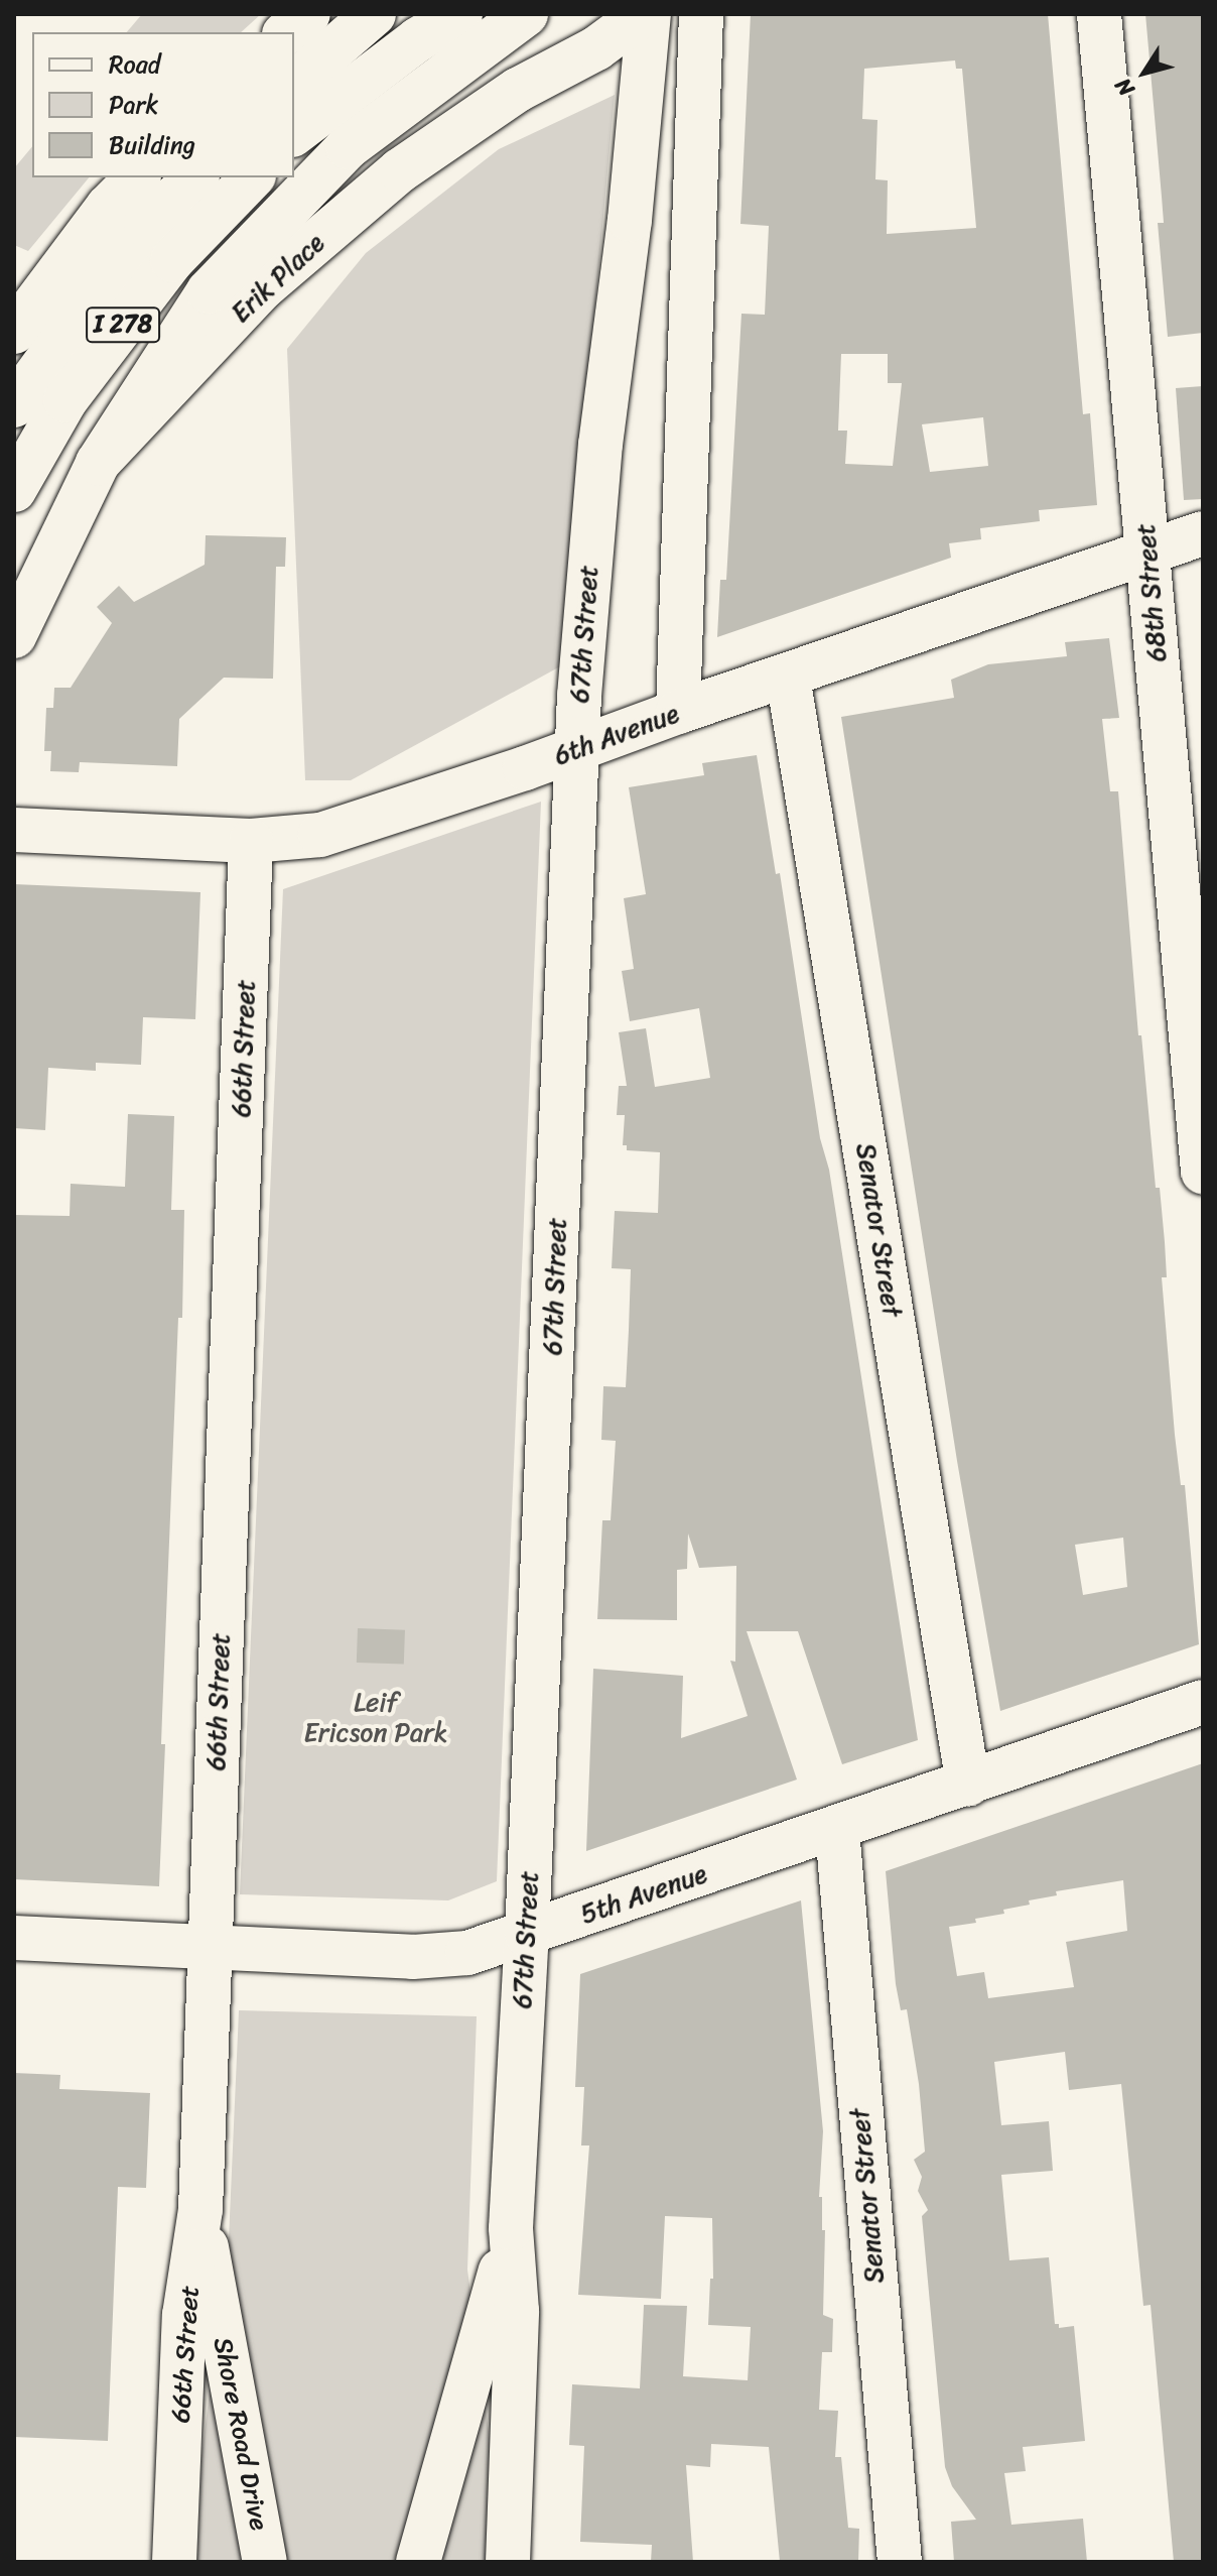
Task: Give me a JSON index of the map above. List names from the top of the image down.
{
  "streets": {
    "main road": [
      "Erik Place",
      "I 278",
      "68th Street",
      "67th Street",
      "6th Avenue",
      "66th Street",
      "Senator Street",
      "5th Avenue",
      "Shore Road Drive"
    ]
  },
  "crossings": [
    ["68th Street", "6th Avenue"],
    ["67th Street", "6th Avenue"],
    ["67th Street", "5th Avenue"],
    ["6th Avenue", "66th Street"],
    ["6th Avenue", "Senator Street"],
    ["66th Street", "5th Avenue"],
    ["66th Street", "Shore Road Drive"],
    ["Senator Street", "5th Avenue"]
  ],
  "parks": ["Leif Ericson Park"],
  "legend": ["Road", "Park", "Building"],
  "north": "bottom left"
}
